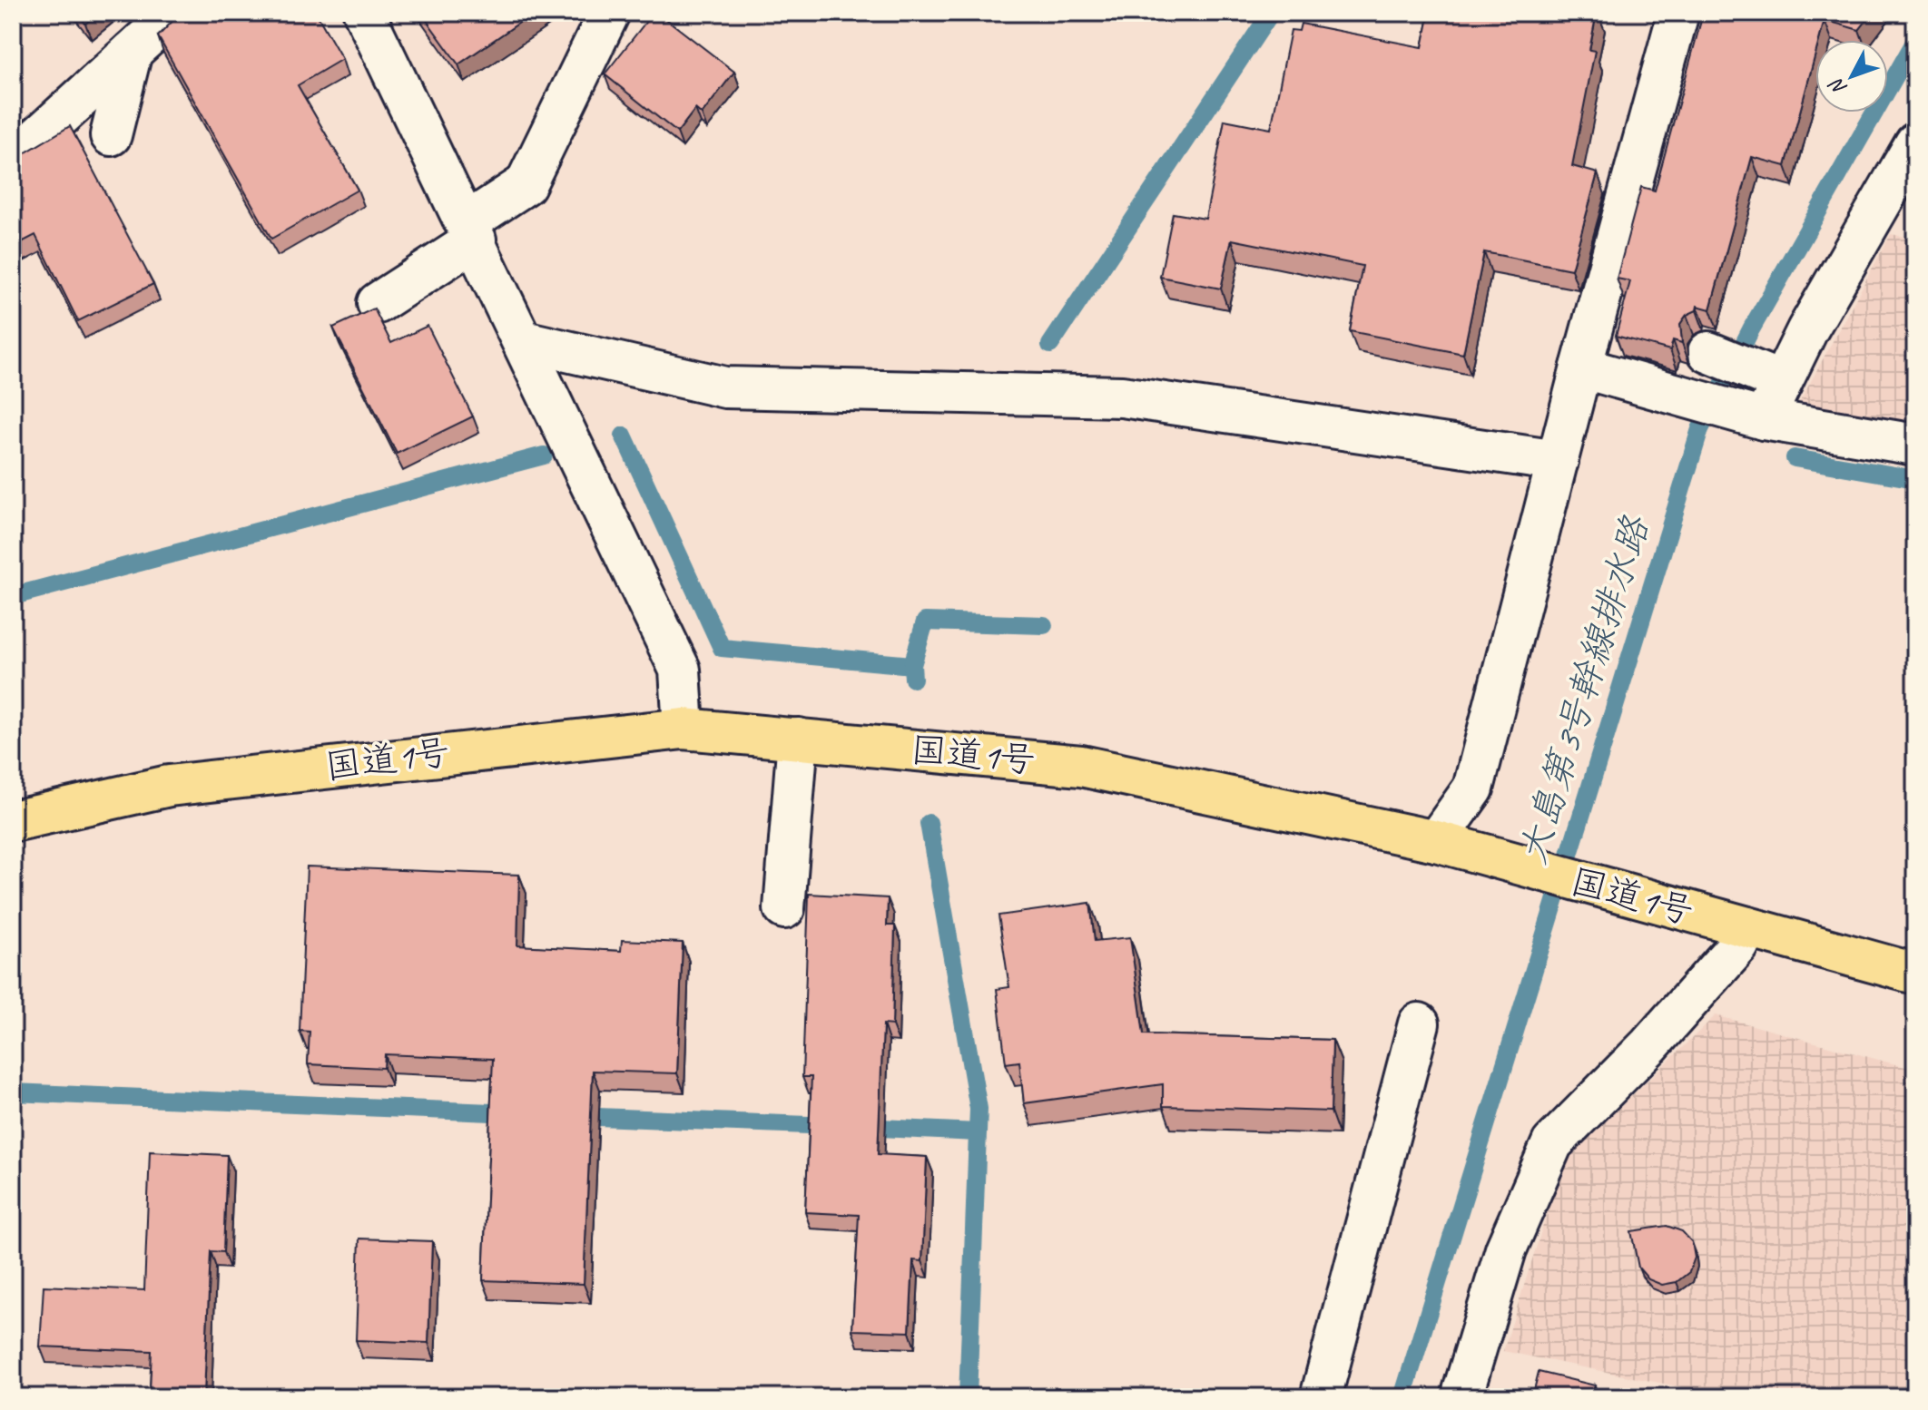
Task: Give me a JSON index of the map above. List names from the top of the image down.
{
  "streets": {
    "highway": ["国道1号"]
  },
  "water": ["大島第3号幹線排水路"],
  "north": "bottom left"
}
